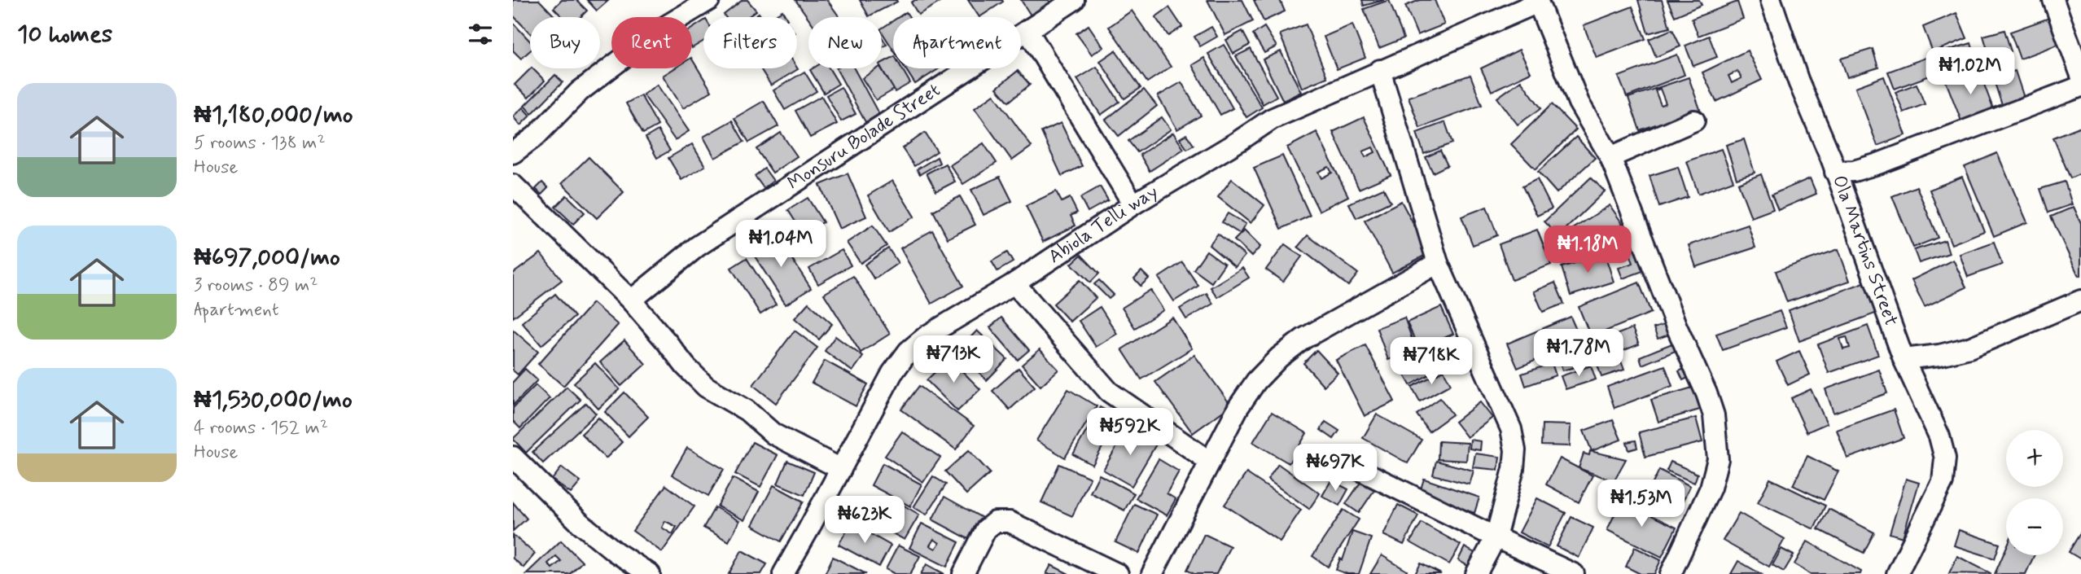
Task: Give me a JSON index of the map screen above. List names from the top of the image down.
{
  "streets": {
    "street": ["Monsuru Bolade Street", "Abiola Telli way", "Ola Martins Street"]
  },
  "page": {
    "heading": "10 homes",
    "chip": [
      "Buy",
      "Rent",
      "Filters",
      "New",
      "Apartment"
    ],
    "price": [
      "₦1.02M",
      "₦1.04M",
      "₦1.18M",
      "₦1.78M",
      "₦713K",
      "₦718K",
      "₦592K",
      "₦697K",
      "₦1.53M",
      "₦623K"
    ],
    "list": [
      {
        "name": "₦1,180,000/mo",
        "note": "5 rooms · 138 m² · House"
      },
      {
        "name": "₦697,000/mo",
        "note": "3 rooms · 89 m² · Apartment"
      },
      {
        "name": "₦1,530,000/mo",
        "note": "4 rooms · 152 m² · House"
      }
    ],
    "map_buttons": ["+", "−"]
  }
}
